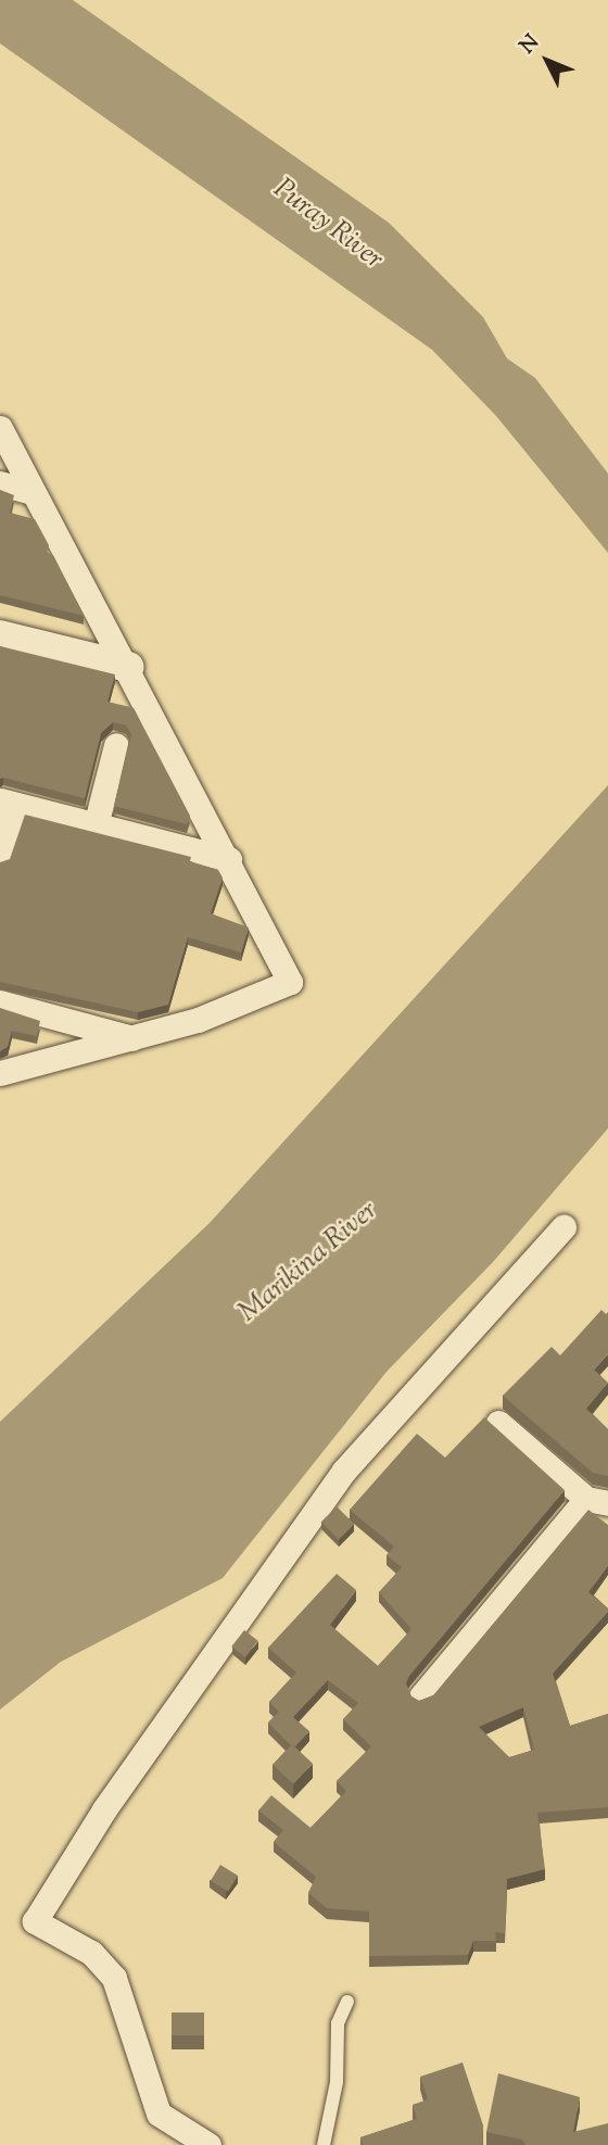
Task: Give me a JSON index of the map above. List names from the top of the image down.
{
  "water": ["Puray River", "Marikina River"],
  "north": "top left"
}
